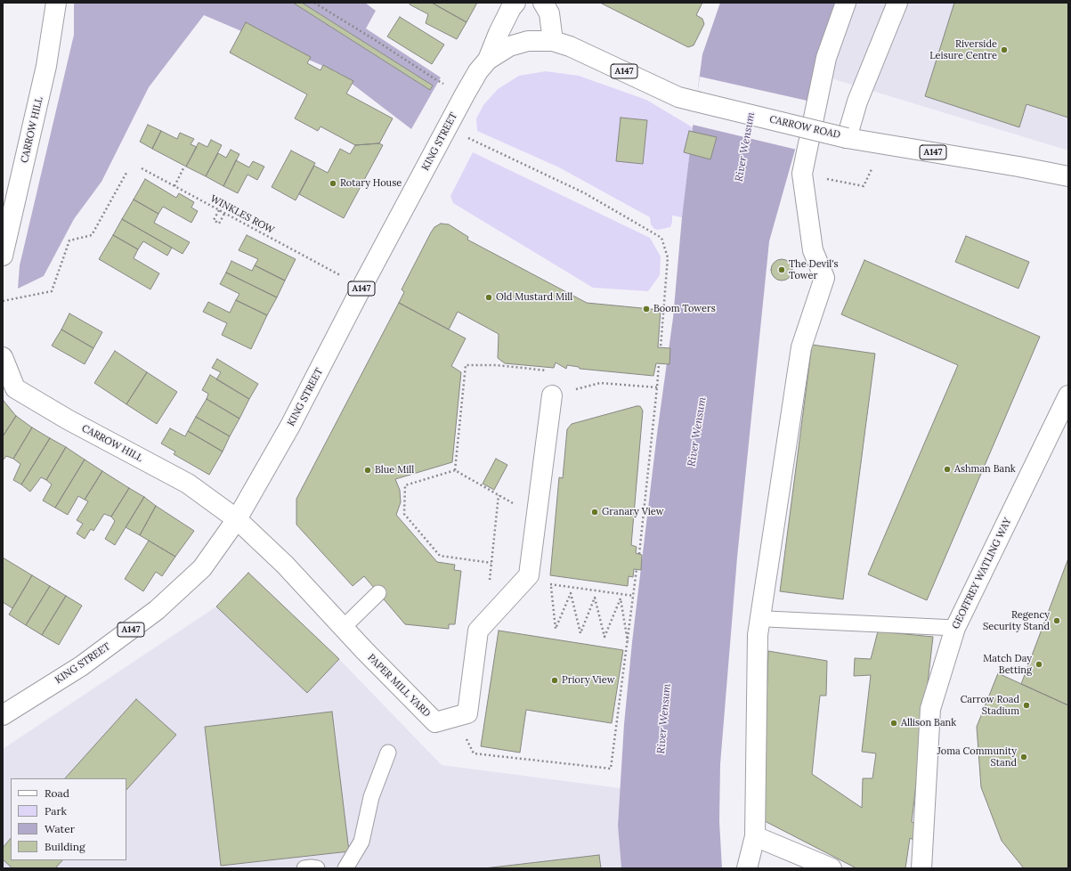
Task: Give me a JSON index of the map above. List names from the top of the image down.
{
  "streets": {
    "street": [
      "A147",
      "CARROW ROAD",
      "CARROW HILL",
      "KING STREET",
      "GEOFFREY WATLING WAY",
      "PAPER MILL YARD"
    ],
    "path": ["WINKLES ROW"]
  },
  "crossings": [
    ["CARROW ROAD", "KING STREET"],
    ["CARROW HILL", "KING STREET"],
    ["CARROW HILL", "PAPER MILL YARD"],
    ["KING STREET", "PAPER MILL YARD"]
  ],
  "water": ["River Wensum"],
  "places": [
    "Riverside Leisure Centre",
    "Rotary House",
    "The Devil's Tower",
    "Old Mustard Mill",
    "Boom Towers",
    "Ashman Bank",
    "Blue Mill",
    "Granary View",
    "Regency Security Stand",
    "Match Day Betting",
    "Priory View",
    "Carrow Road Stadium",
    "Allison Bank",
    "Joma Community Stand"
  ],
  "legend": [
    "Road",
    "Park",
    "Water",
    "Building"
  ]
}
